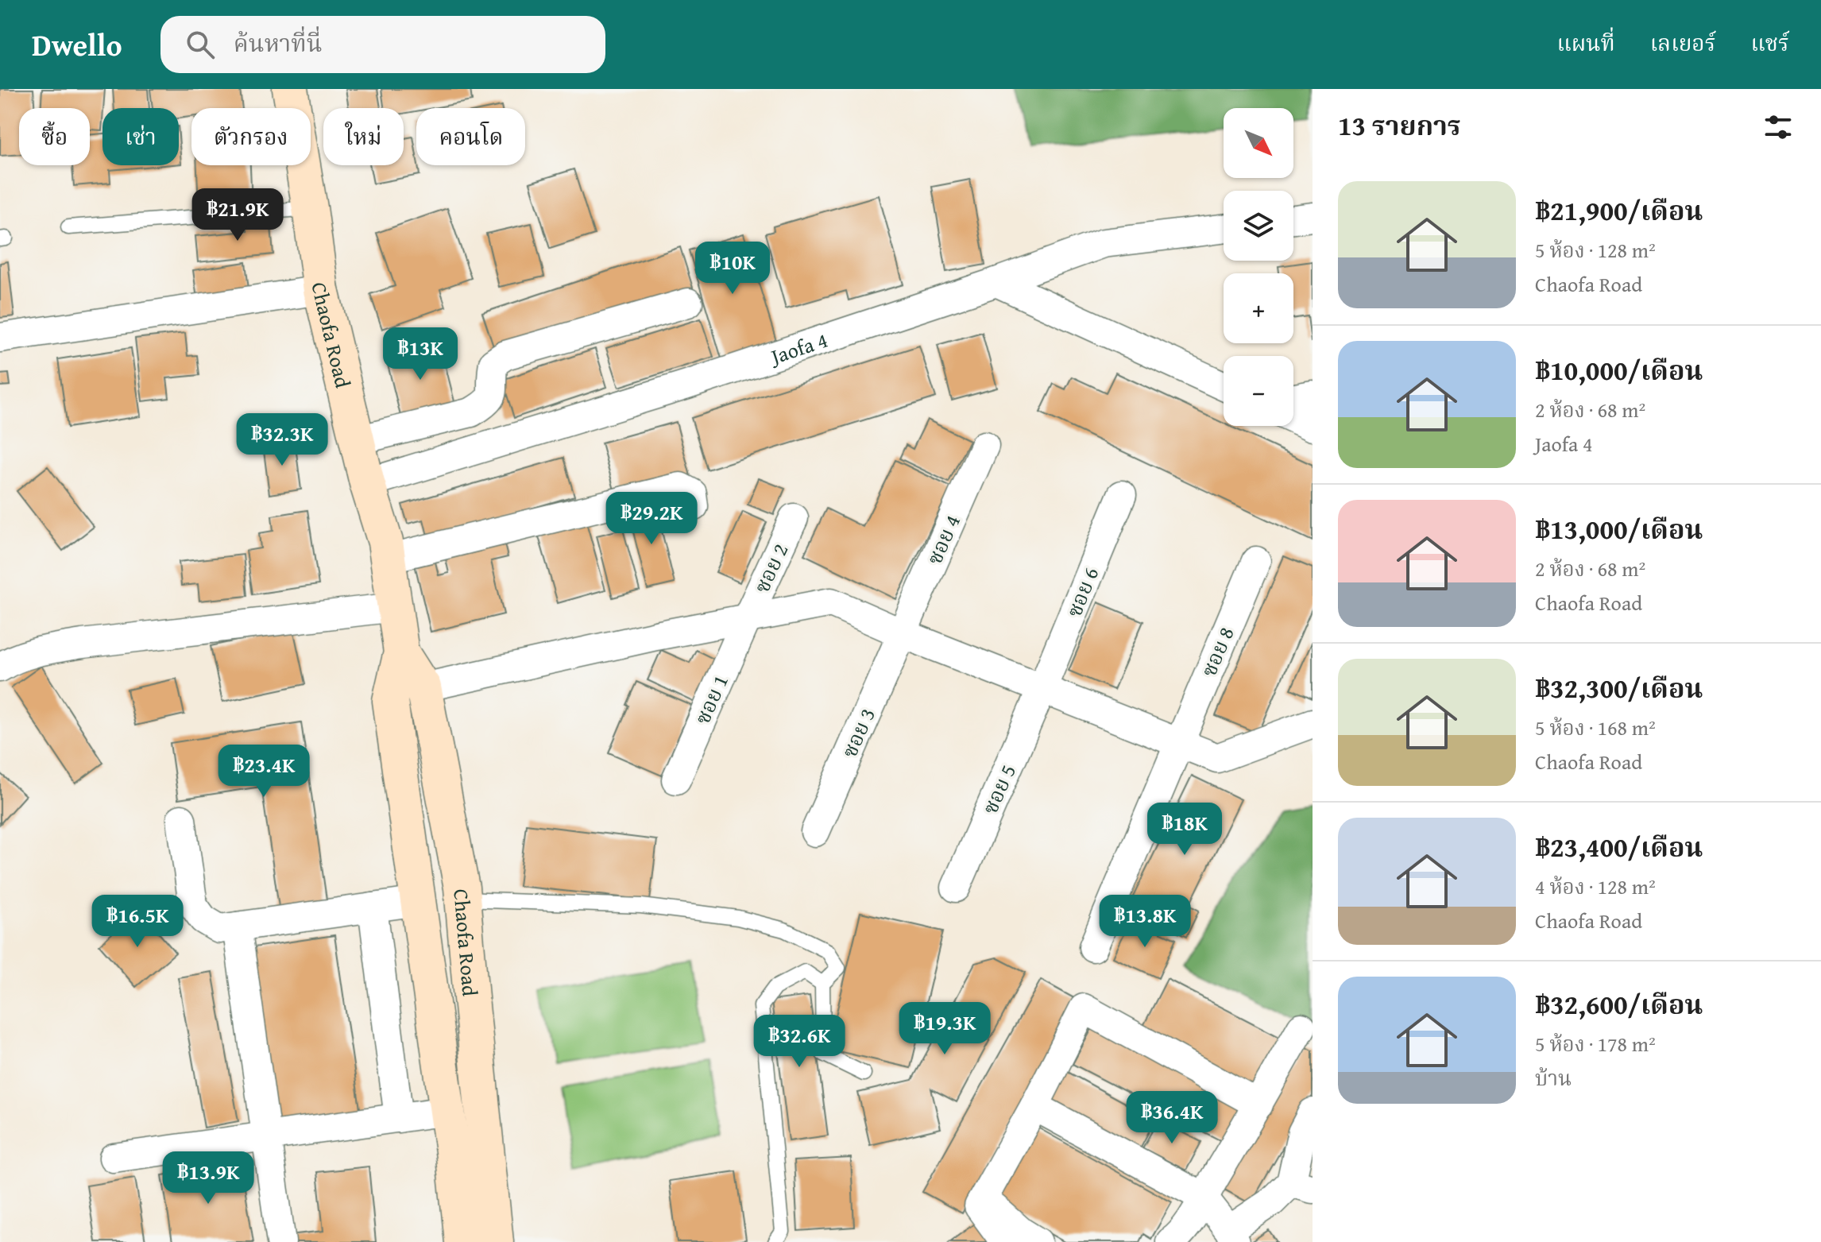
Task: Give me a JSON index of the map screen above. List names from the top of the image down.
{
  "streets": {
    "main road": ["Chaofa Road"],
    "street": [
      "Jaofa 4",
      "ซอย 4",
      "ซอย 2",
      "ซอย 6",
      "ซอย 8",
      "ซอย 1",
      "ซอย 3",
      "ซอย 5"
    ]
  },
  "crossings": [
    ["Chaofa Road", "Jaofa 4"],
    ["ซอย 4", "ซอย 3"],
    ["ซอย 2", "ซอย 1"],
    ["ซอย 6", "ซอย 5"]
  ],
  "north": "bottom right",
  "page": {
    "header": "Dwello",
    "search": "ค้นหาที่นี่",
    "nav": ["แผนที่", "เลเยอร์", "แชร์"],
    "heading": "13 รายการ",
    "map_buttons": ["+", "−"],
    "chip": [
      "ซื้อ",
      "เช่า",
      "ตัวกรอง",
      "ใหม่",
      "คอนโด"
    ],
    "list": [
      {
        "name": "฿21,900/เดือน",
        "note": "5 ห้อง · 128 m² · Chaofa Road"
      },
      {
        "name": "฿10,000/เดือน",
        "note": "2 ห้อง · 68 m² · Jaofa 4"
      },
      {
        "name": "฿13,000/เดือน",
        "note": "2 ห้อง · 68 m² · Chaofa Road"
      },
      {
        "name": "฿32,300/เดือน",
        "note": "5 ห้อง · 168 m² · Chaofa Road"
      },
      {
        "name": "฿23,400/เดือน",
        "note": "4 ห้อง · 128 m² · Chaofa Road"
      },
      {
        "name": "฿32,600/เดือน",
        "note": "5 ห้อง · 178 m² · บ้าน"
      }
    ],
    "price": [
      "฿21.9K",
      "฿10K",
      "฿13K",
      "฿32.3K",
      "฿29.2K",
      "฿23.4K",
      "฿18K",
      "฿16.5K",
      "฿13.8K",
      "฿19.3K",
      "฿32.6K",
      "฿36.4K",
      "฿13.9K"
    ]
  }
}
